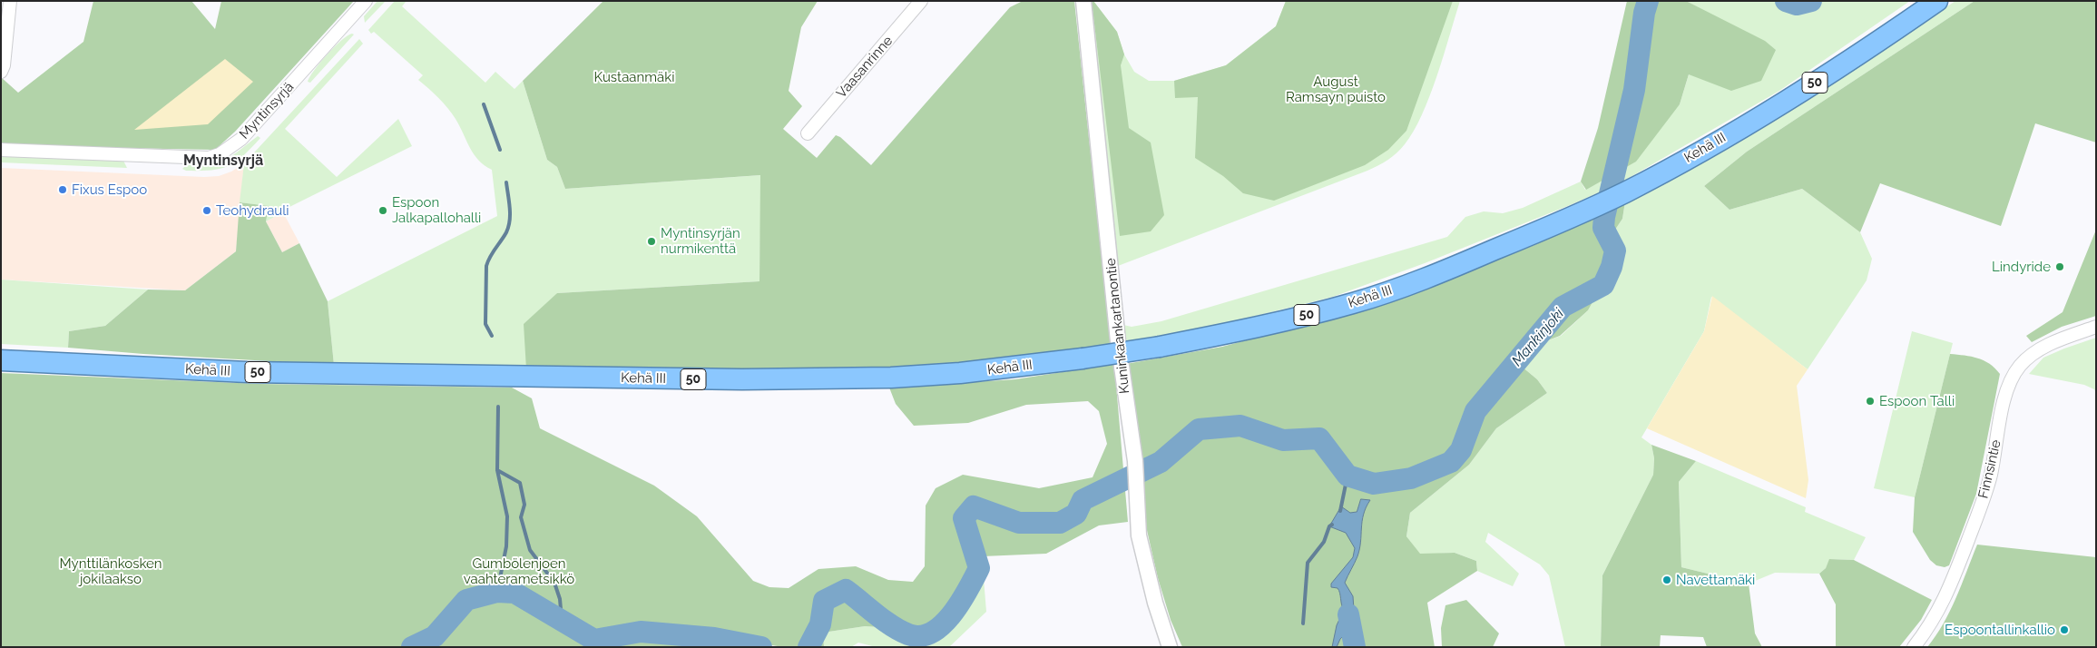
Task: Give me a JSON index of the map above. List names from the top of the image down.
{
  "streets": {
    "highway": ["50", "Kehä III"],
    "street": [
      "Vaasanrinne",
      "Myntinsyrjä",
      "Kuninkaankartanontie",
      "Finnsintie"
    ]
  },
  "districts": ["Myntinsyrjä"],
  "water": ["Mankinjoki"],
  "parks": [
    "Kustaanmäki",
    "August Ramsayn puisto",
    "Mynttilänkosken jokilaakso",
    "Gumbölenjoen vaahterametsikkö"
  ],
  "places": [
    "Fixus Espoo",
    "Teohydrauli",
    "Espoon Jalkapallohalli",
    "Myntinsyrjän nurmikenttä",
    "Lindyride",
    "Espoon Talli",
    "Navettamäki",
    "Espoontallinkallio"
  ]
}
